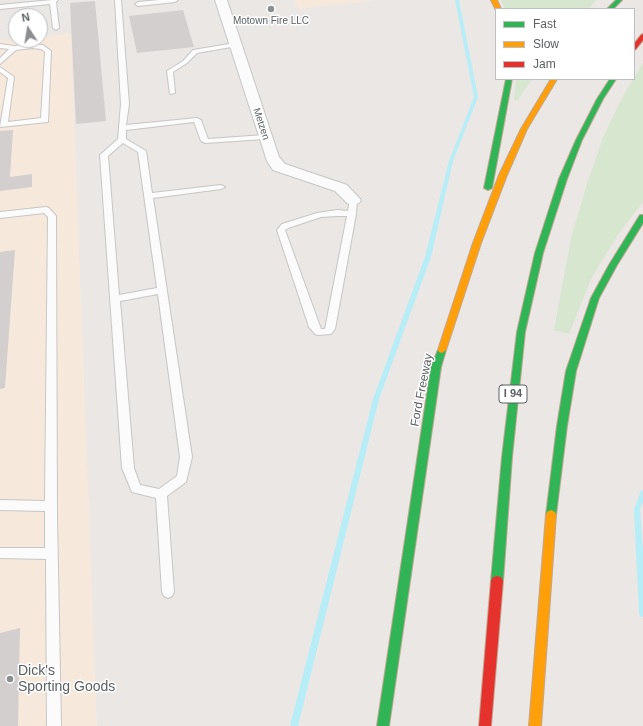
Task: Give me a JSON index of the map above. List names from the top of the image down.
{
  "streets": {
    "highway": ["Ford Freeway", "I 94"],
    "street": ["Metzen"]
  },
  "places": ["Motown Fire LLC", "Dick's Sporting Goods"],
  "legend": ["Fast", "Slow", "Jam"],
  "north": "top"
}
